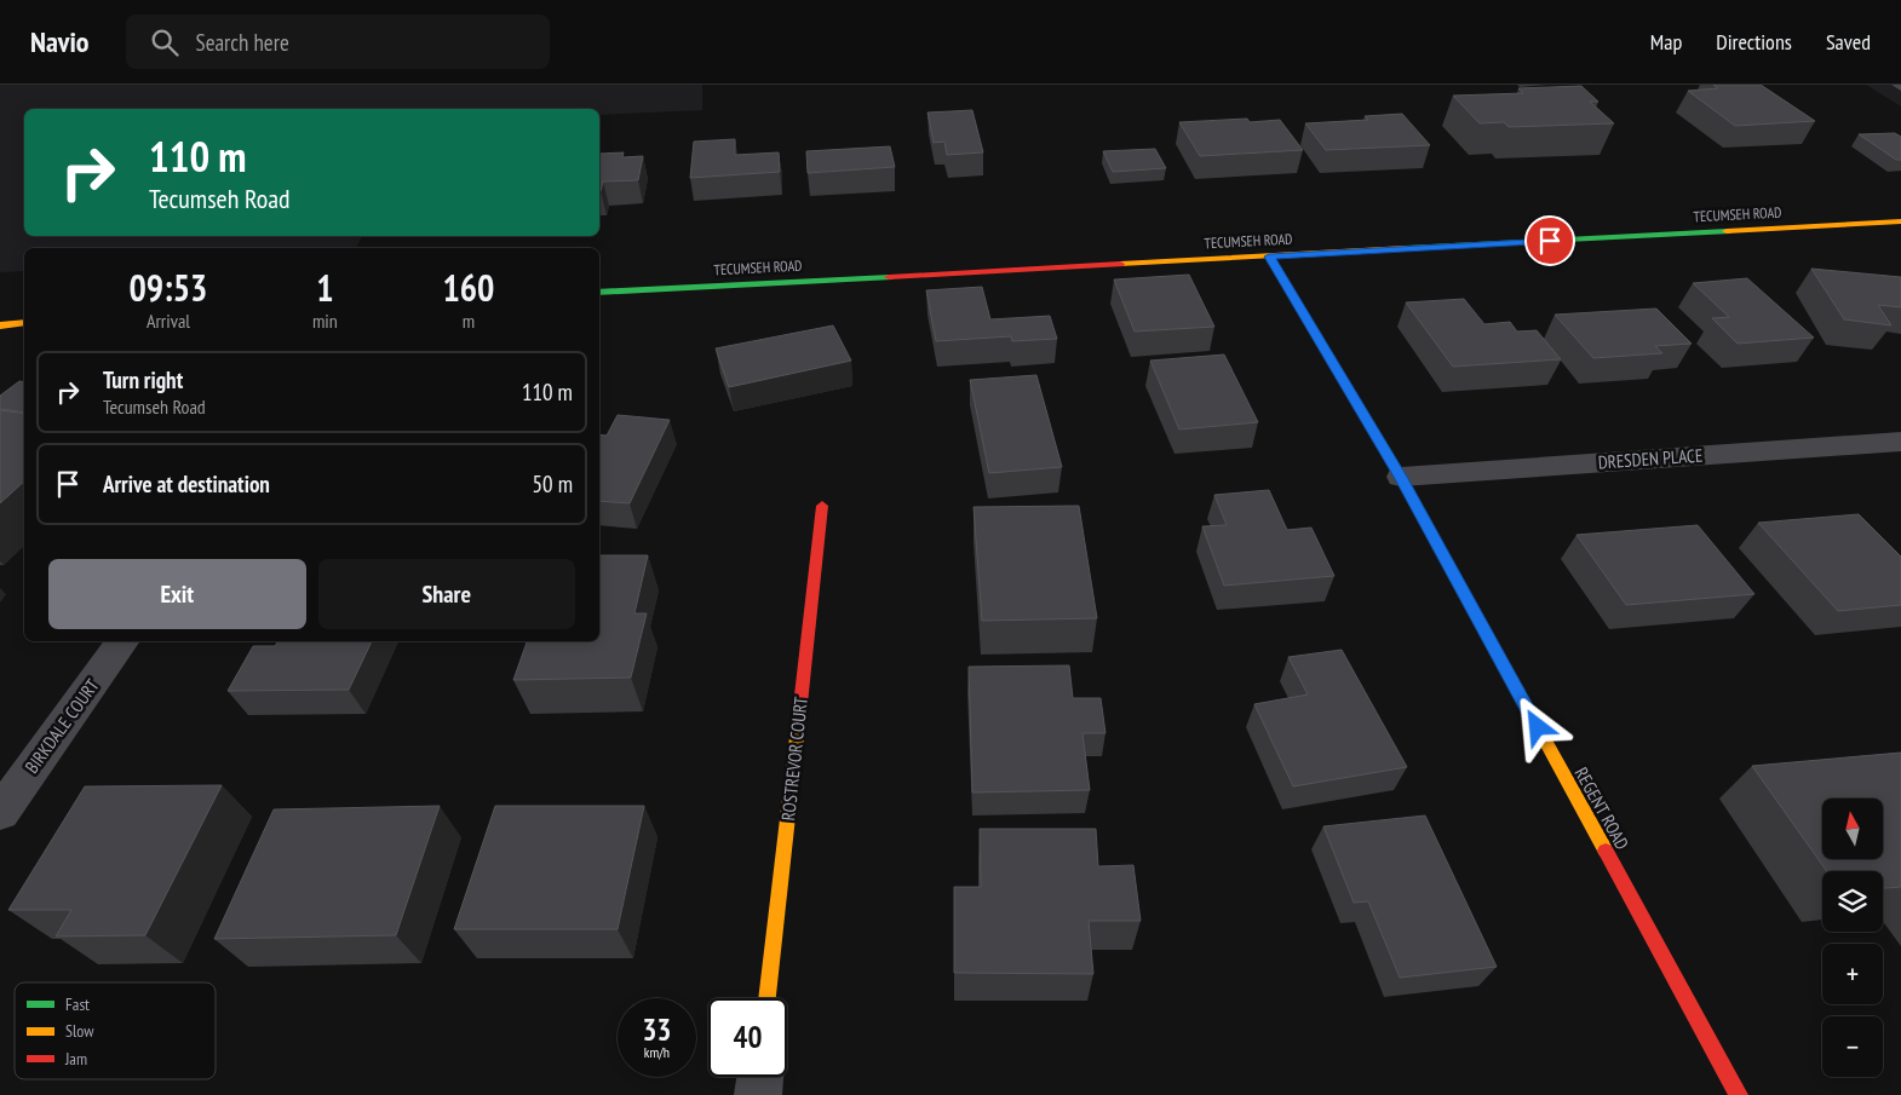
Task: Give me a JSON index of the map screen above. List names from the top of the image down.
{
  "streets": {
    "main road": ["TECUMSEH ROAD", "ROSTREVOR COURT", "REGENT ROAD"],
    "street": ["DRESDEN PLACE", "BIRKDALE COURT"]
  },
  "crossings": [
    ["TECUMSEH ROAD", "REGENT ROAD"],
    ["DRESDEN PLACE", "REGENT ROAD"]
  ],
  "legend": ["Fast", "Slow", "Jam"],
  "north": "top",
  "page": {
    "header": "Navio",
    "search": "Search here",
    "nav": ["Map", "Directions", "Saved"],
    "turn": ["110 m", "Tecumseh Road"],
    "eta": [
      "09:53",
      "Arrival",
      "1",
      "min",
      "160",
      "m"
    ],
    "list": [
      {
        "name": "Turn right",
        "note": "Tecumseh Road",
        "value": "110 m"
      },
      {
        "name": "Arrive at destination",
        "value": "50 m"
      }
    ],
    "buttons": ["Exit", "Share"],
    "map_buttons": ["+", "−"],
    "speed": "33 km/h",
    "limit": "40"
  }
}
